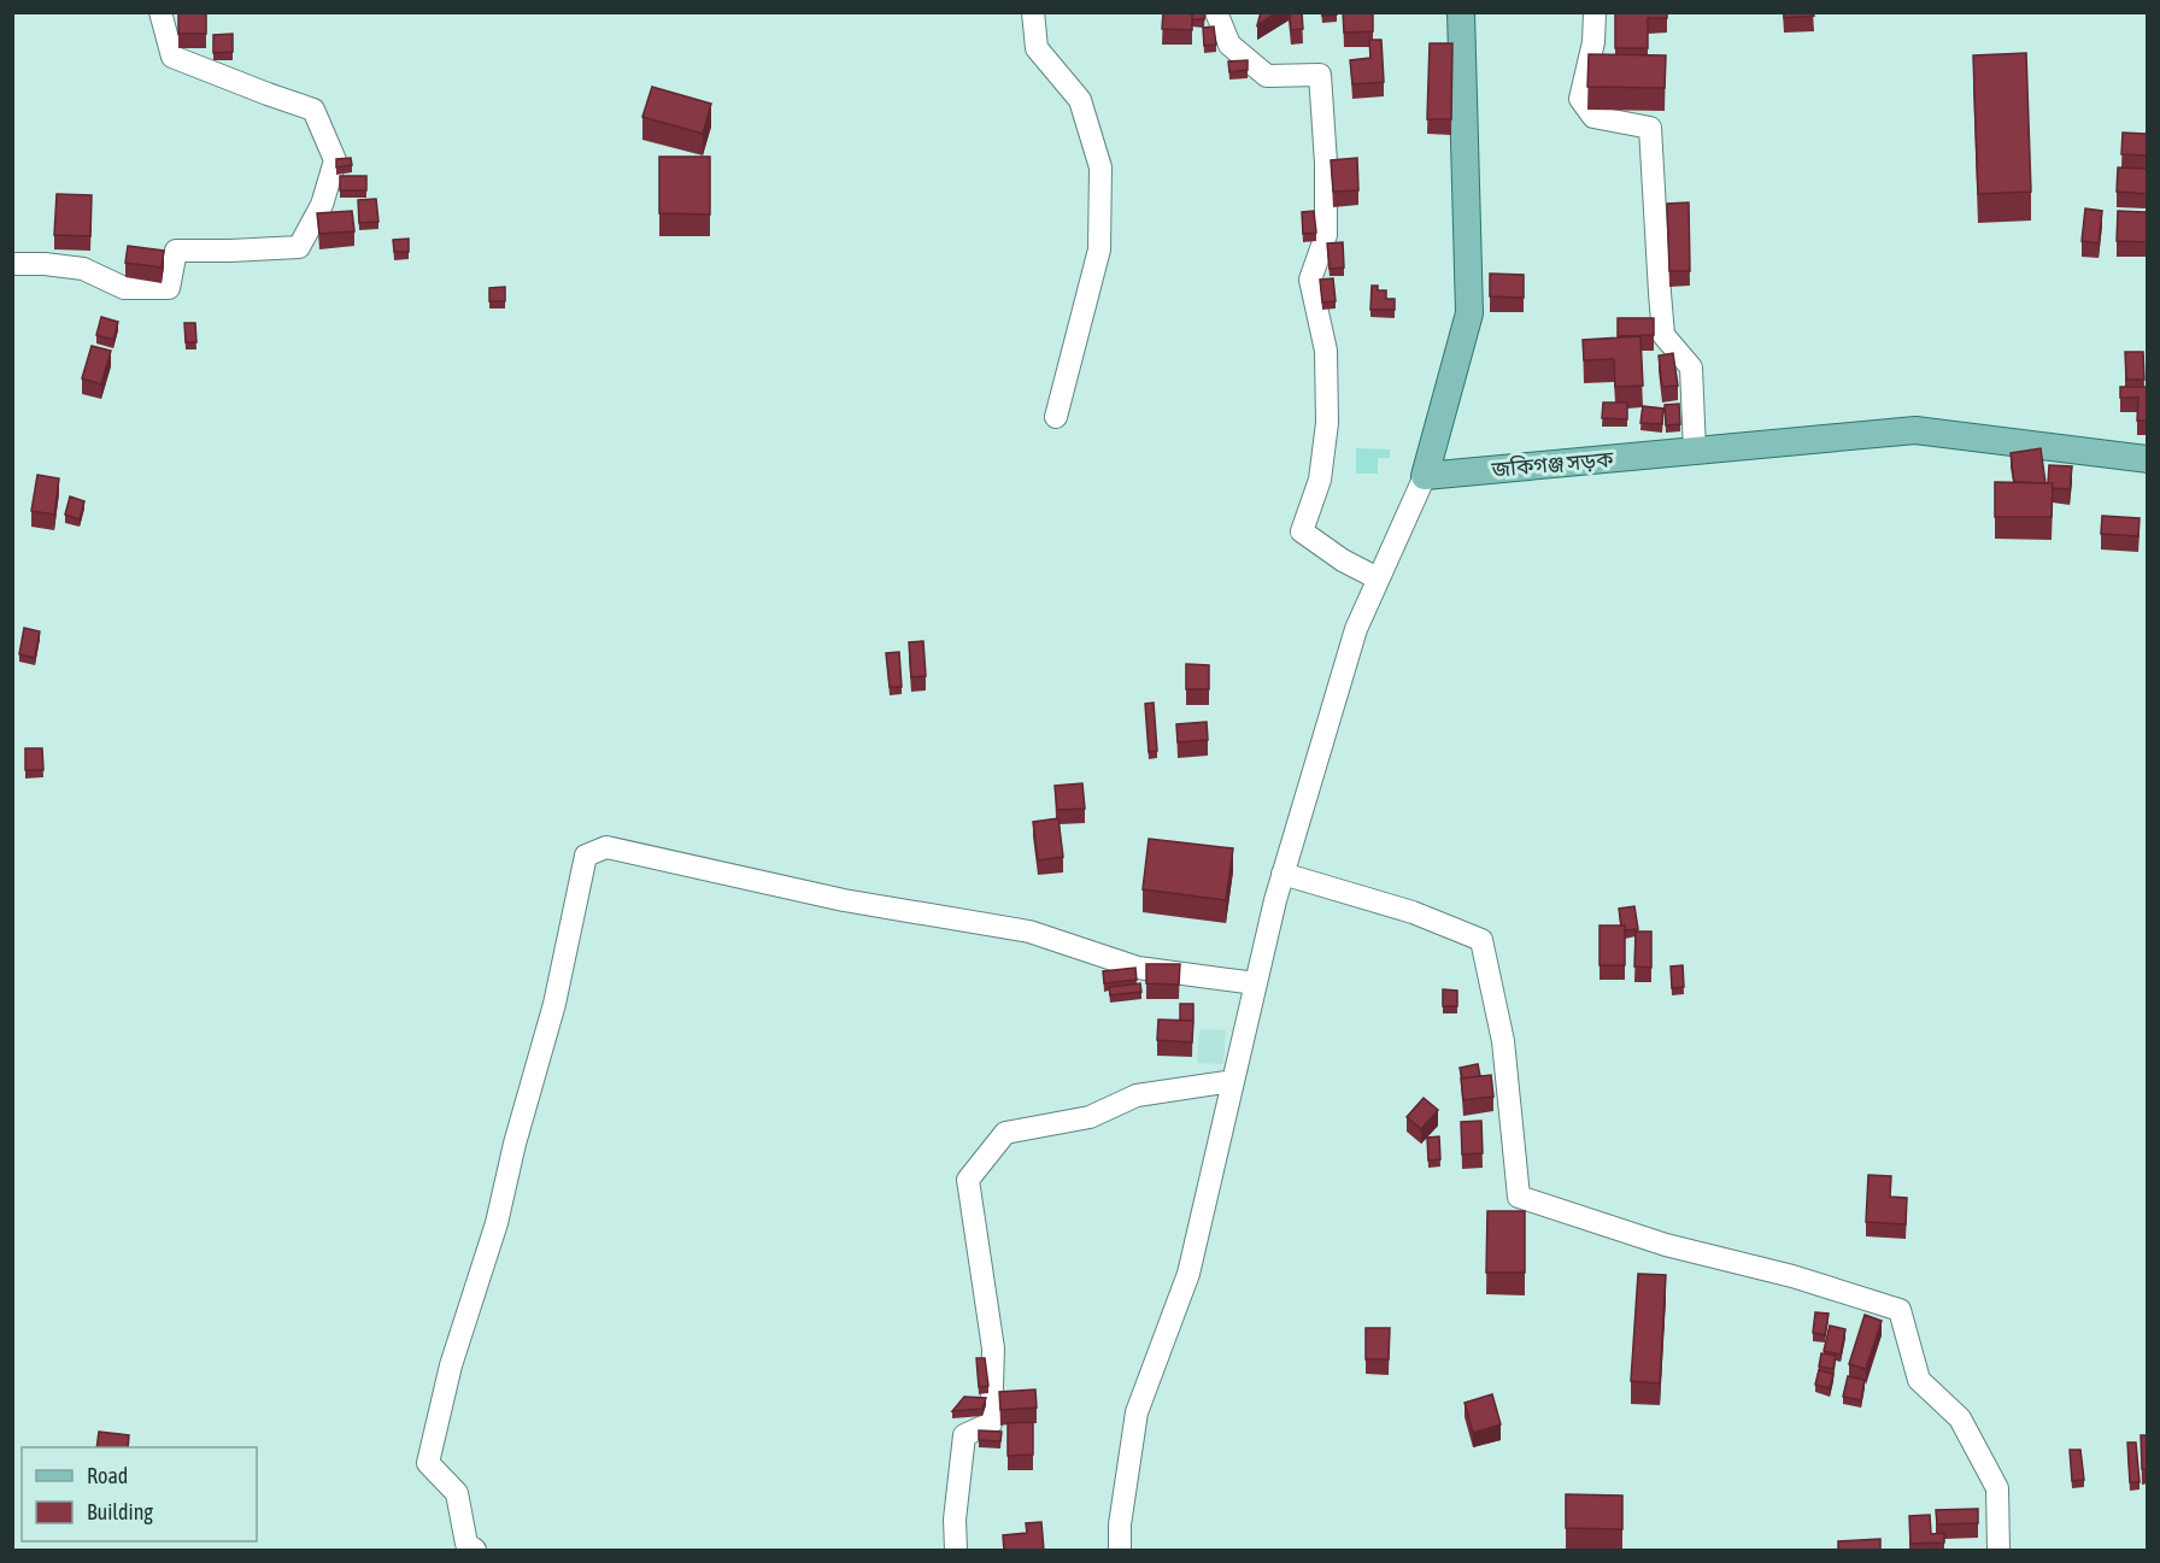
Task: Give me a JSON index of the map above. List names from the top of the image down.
{
  "streets": {
    "main road": ["জকিগঞ্জ সড়ক"]
  },
  "legend": ["Road", "Building"]
}
